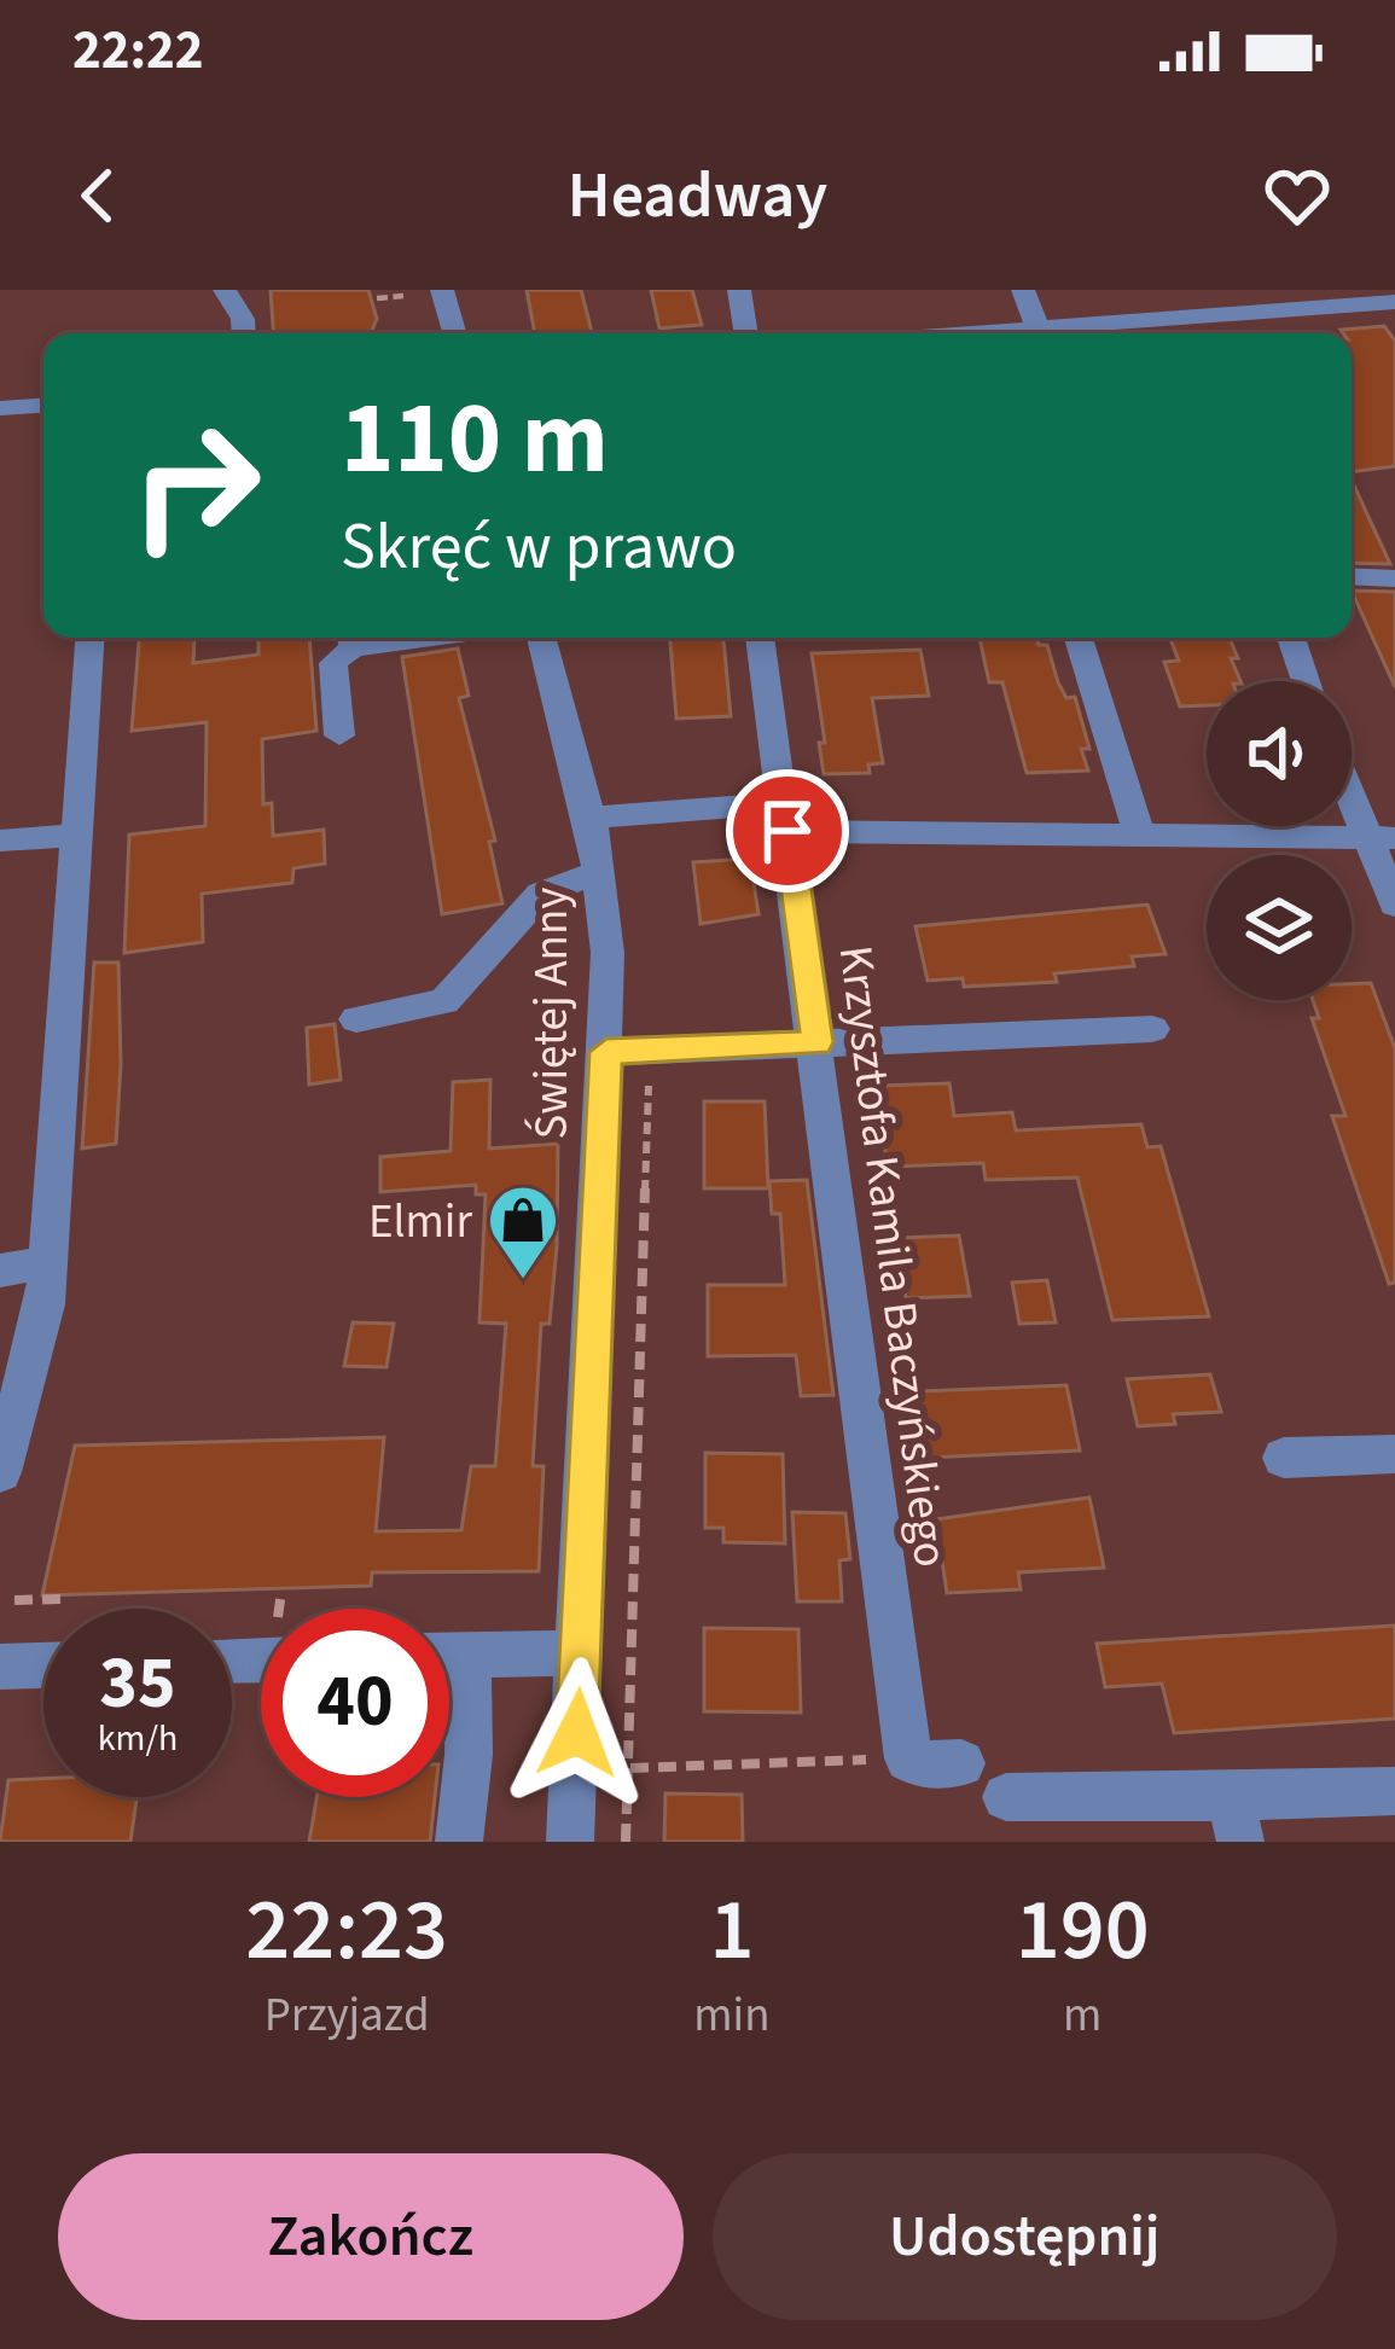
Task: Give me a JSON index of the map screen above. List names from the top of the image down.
{
  "streets": {
    "street": ["Świętej Anny", "Krzysztofa Kamila Baczyńskiego"]
  },
  "places": {
    "shop": ["Elmir"]
  },
  "page": {
    "status": "22:22",
    "header": "Headway",
    "turn": ["110 m", "Skręć w prawo"],
    "speed": "35 km/h",
    "limit": "40",
    "eta": [
      "22:23",
      "Przyjazd",
      "1",
      "min",
      "190",
      "m"
    ],
    "buttons": ["Zakończ", "Udostępnij"]
  }
}
